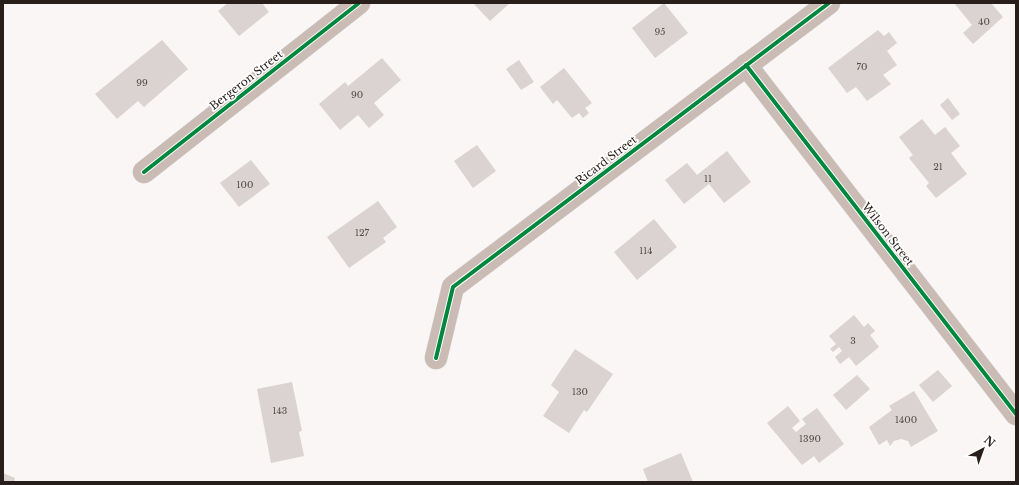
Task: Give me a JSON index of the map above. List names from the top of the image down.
{
  "streets": {
    "street": ["Bergeron Street", "Ricard Street", "Wilson Street"]
  },
  "crossings": [
    ["Ricard Street", "Wilson Street"]
  ],
  "house_numbers": [
    "40",
    "95",
    "70",
    "99",
    "90",
    "21",
    "11",
    "100",
    "127",
    "114",
    "3",
    "130",
    "143",
    "1400",
    "1390"
  ],
  "north": "top right"
}
